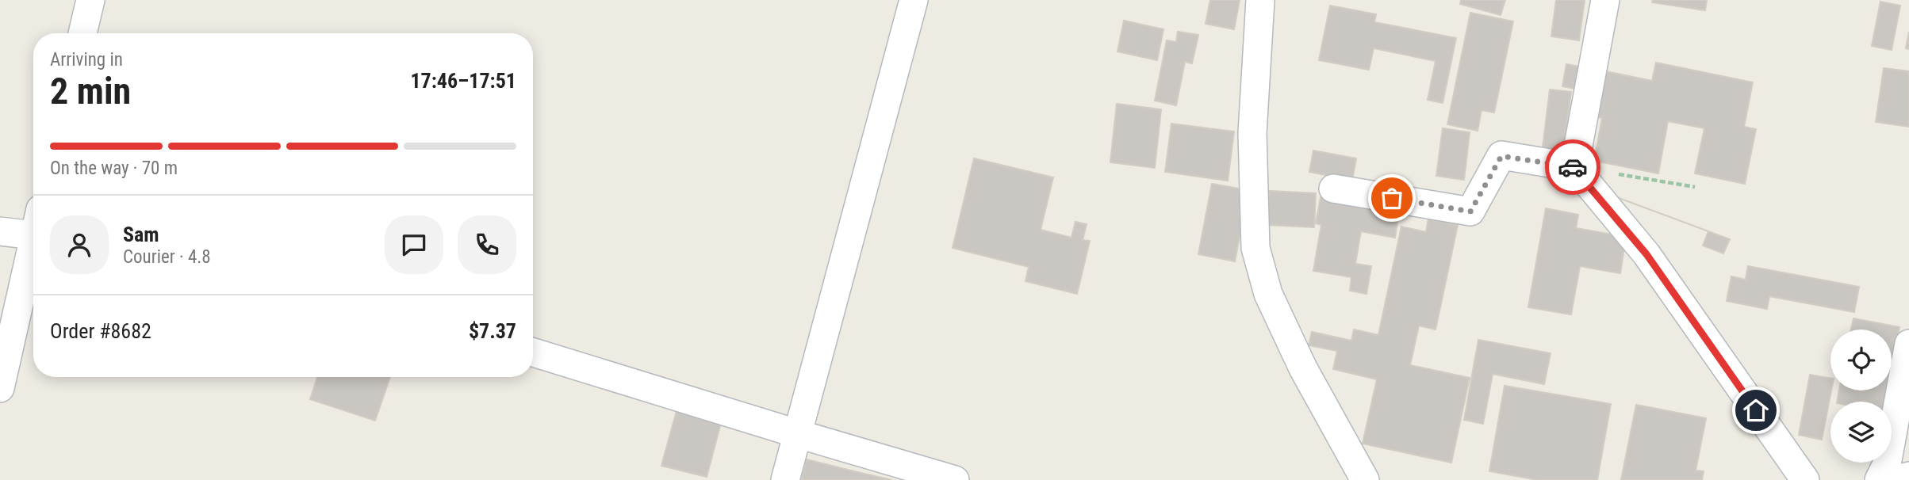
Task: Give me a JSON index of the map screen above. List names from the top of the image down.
{
  "page": {
    "heading": ["2 min", "Arriving in", "17:46–17:51"],
    "panel": [
      "Sam",
      "Courier · 4.8",
      "Order #8682",
      "$7.37"
    ],
    "bar": "On the way · 70 m"
  }
}
